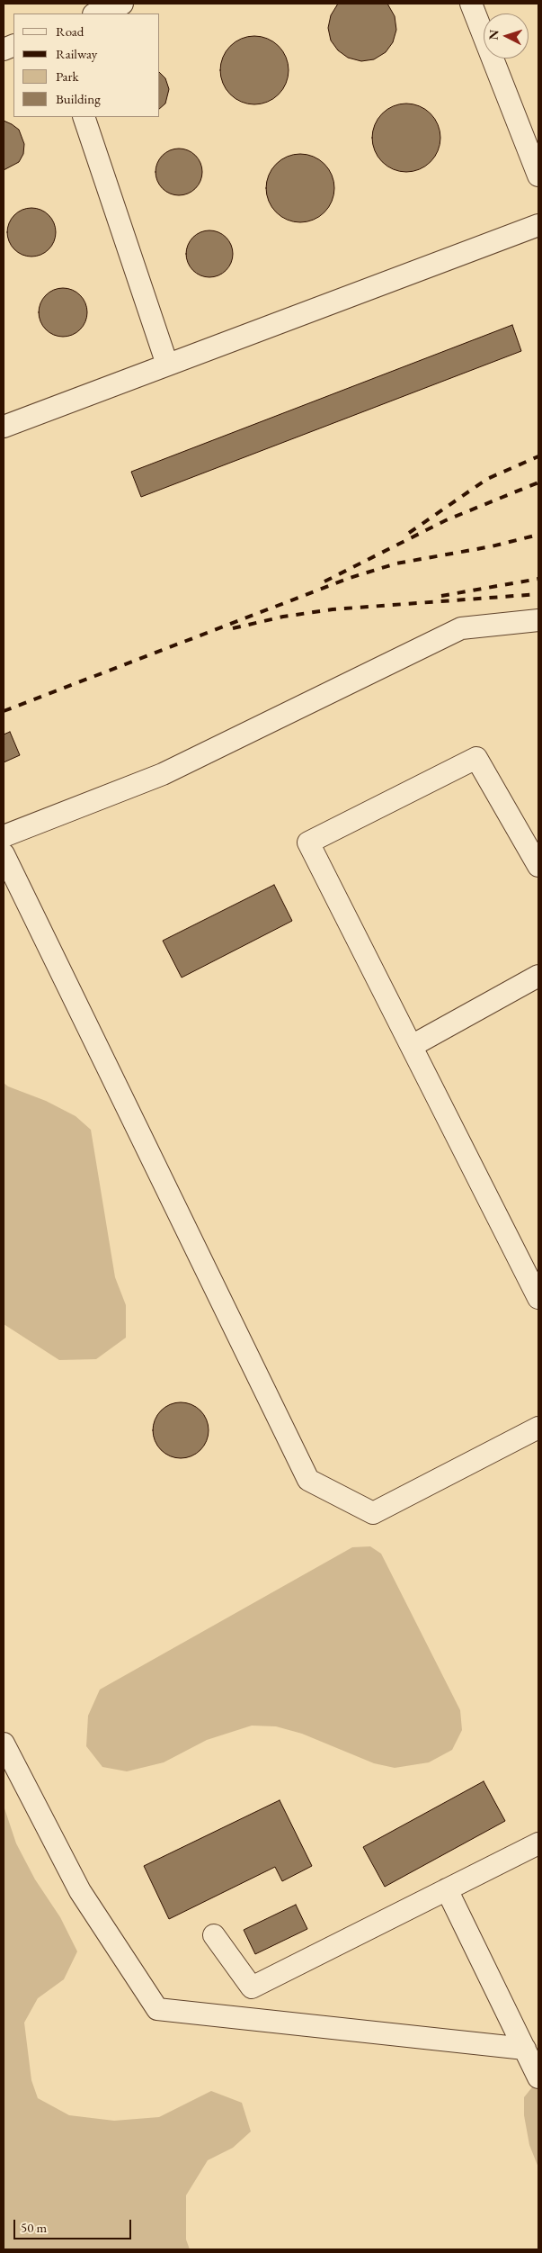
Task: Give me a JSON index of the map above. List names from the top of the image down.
{
  "legend": [
    "Road",
    "Railway",
    "Park",
    "Building"
  ],
  "scale_bar": "50 m",
  "north": "left"
}
